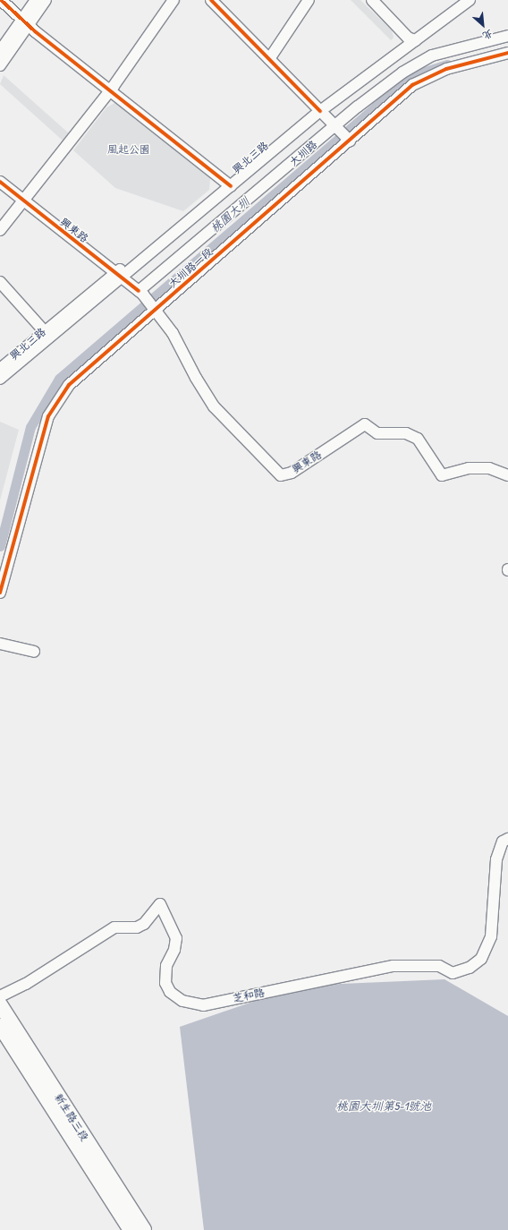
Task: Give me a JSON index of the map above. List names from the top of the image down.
{
  "streets": {
    "main road": ["新生路三段"],
    "street": [
      "大圳路",
      "興北三路",
      "興東路",
      "大圳路一段",
      "芝和路"
    ]
  },
  "crossings": [
    ["大圳路", "興東路"],
    ["興北三路", "興東路"],
    ["興東路", "大圳路一段"]
  ],
  "water": ["桃園大圳", "桃園大圳第5-1號池"],
  "parks": ["風起公園"],
  "north": "bottom right"
}
